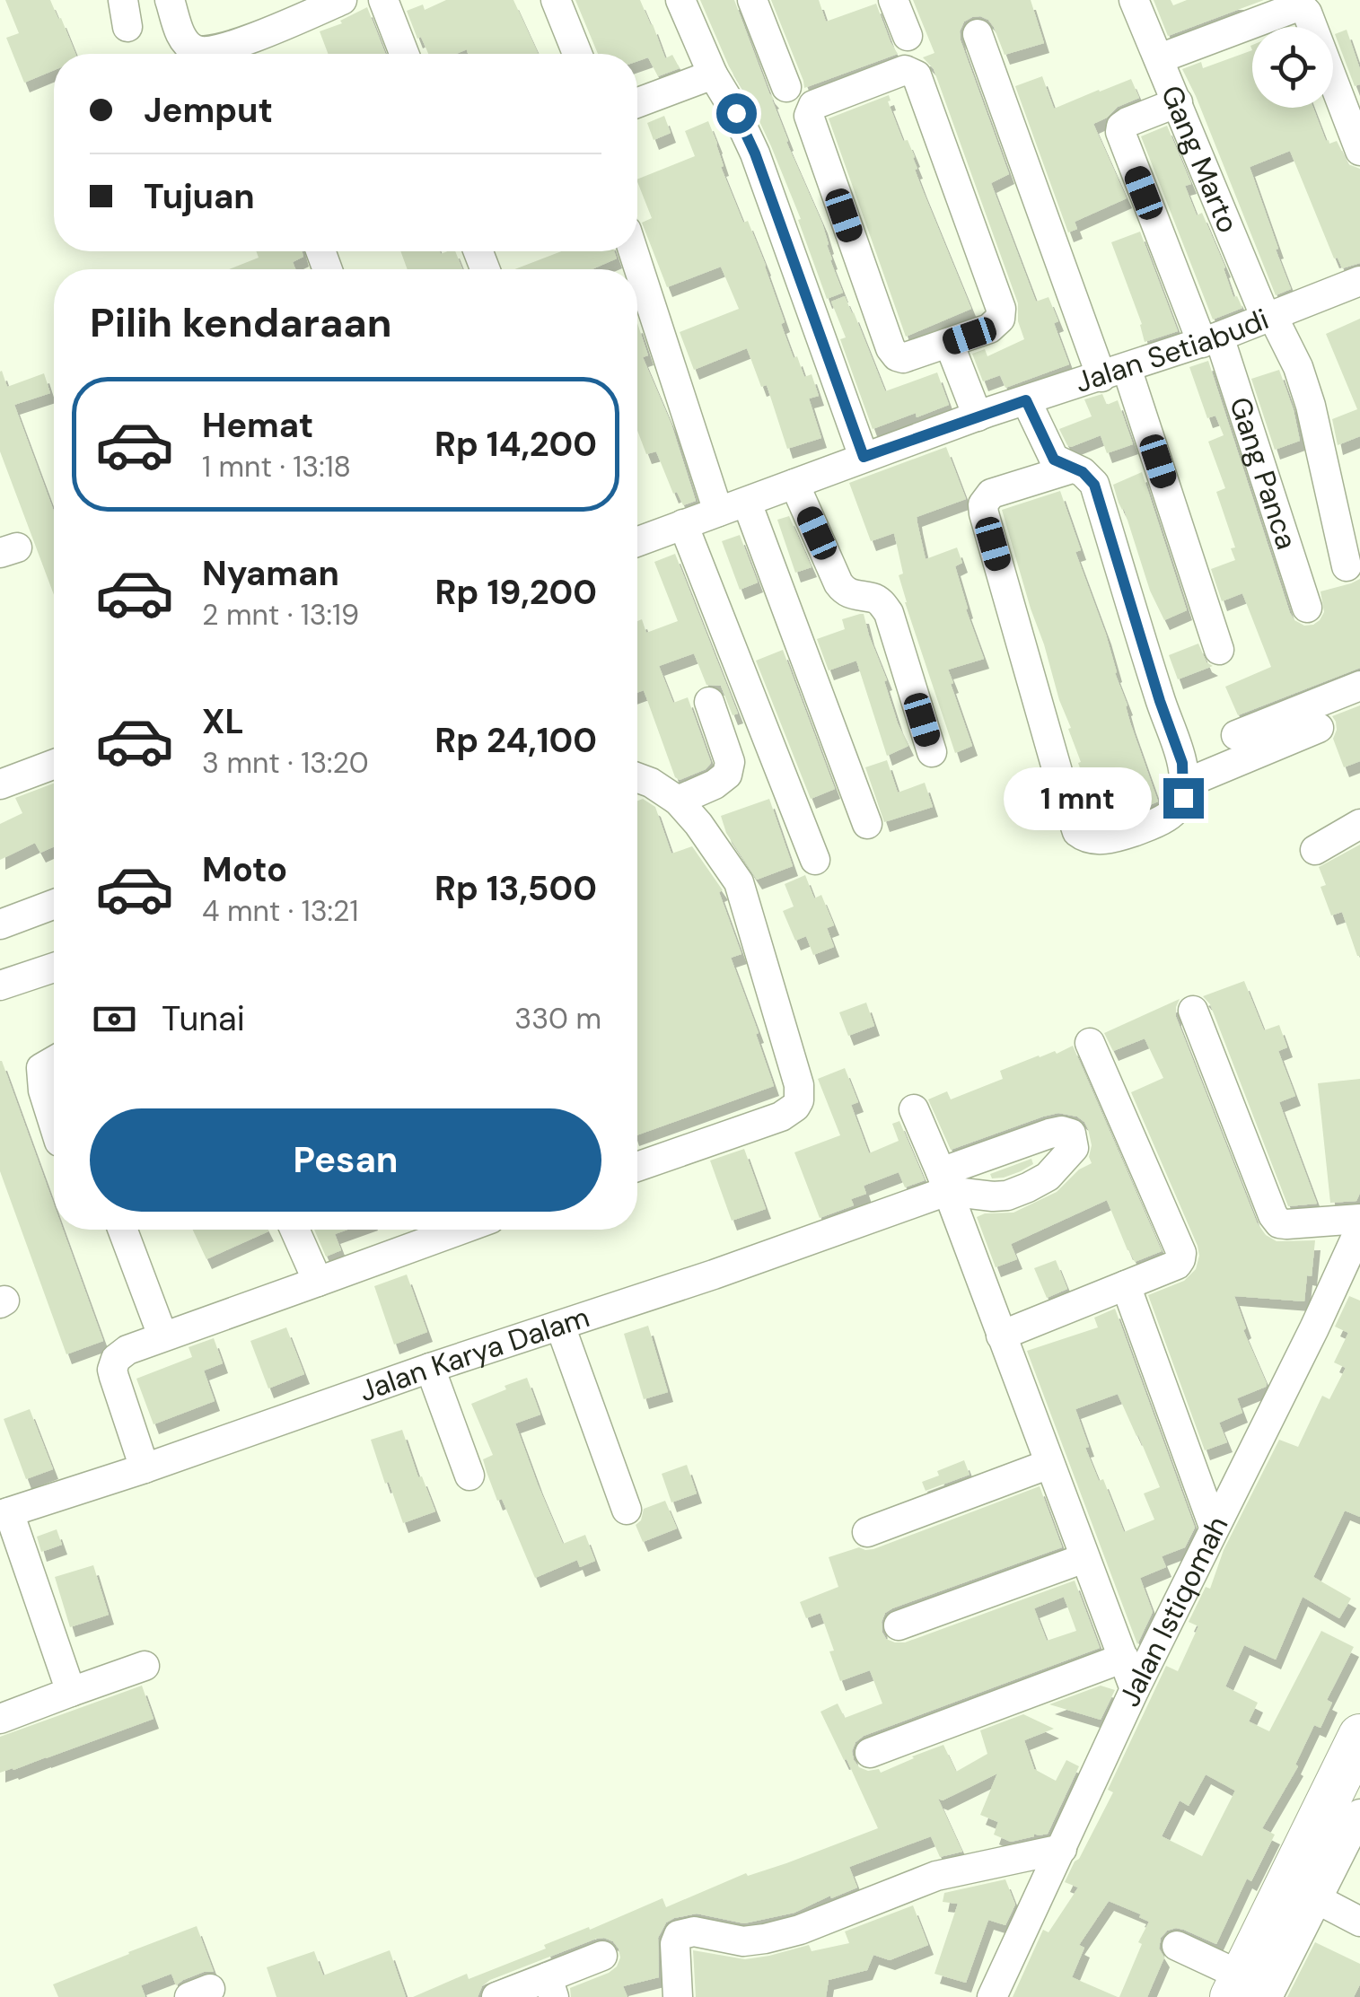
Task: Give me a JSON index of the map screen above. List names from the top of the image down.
{
  "streets": {
    "street": [
      "Gang Marto",
      "Jalan Setiabudi",
      "Gang Panca",
      "Jalan Karya Dalam",
      "Jalan Istiqomah"
    ]
  },
  "crossings": [
    ["Gang Marto", "Jalan Setiabudi"],
    ["Gang Marto", "Gang Panca"],
    ["Jalan Setiabudi", "Gang Panca"]
  ],
  "page": {
    "banner": ["Jemput", "Tujuan"],
    "heading": "Pilih kendaraan",
    "list": [
      {
        "name": "Hemat",
        "note": "1 mnt · 13:18",
        "value": "Rp 14,200"
      },
      {
        "name": "Nyaman",
        "note": "2 mnt · 13:19",
        "value": "Rp 19,200"
      },
      {
        "name": "XL",
        "note": "3 mnt · 13:20",
        "value": "Rp 24,100"
      },
      {
        "name": "Moto",
        "note": "4 mnt · 13:21",
        "value": "Rp 13,500"
      }
    ],
    "bubble": "1 mnt",
    "pay": ["Tunai", "330 m"],
    "buttons": "Pesan"
  }
}
